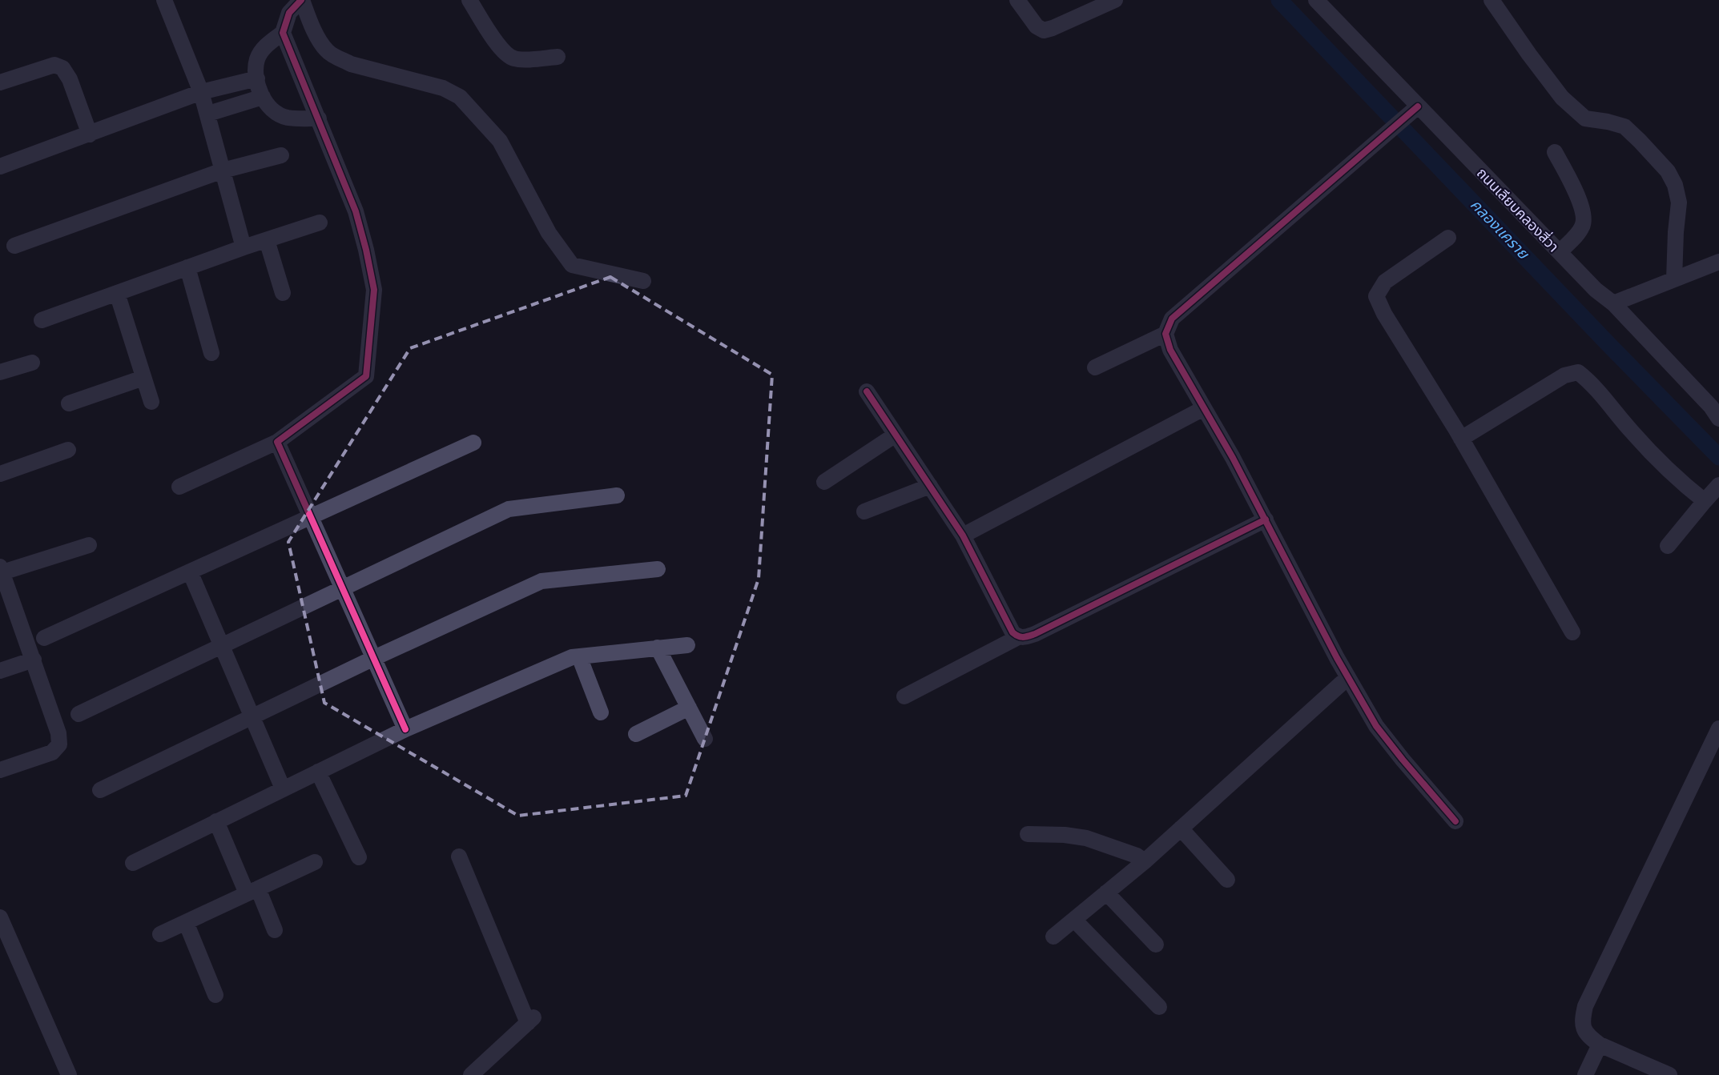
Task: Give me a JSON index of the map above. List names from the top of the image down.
{
  "streets": {
    "street": ["ถนนเลียบคลองสี่วา"]
  },
  "water": ["คลองเเคราย"]
}
